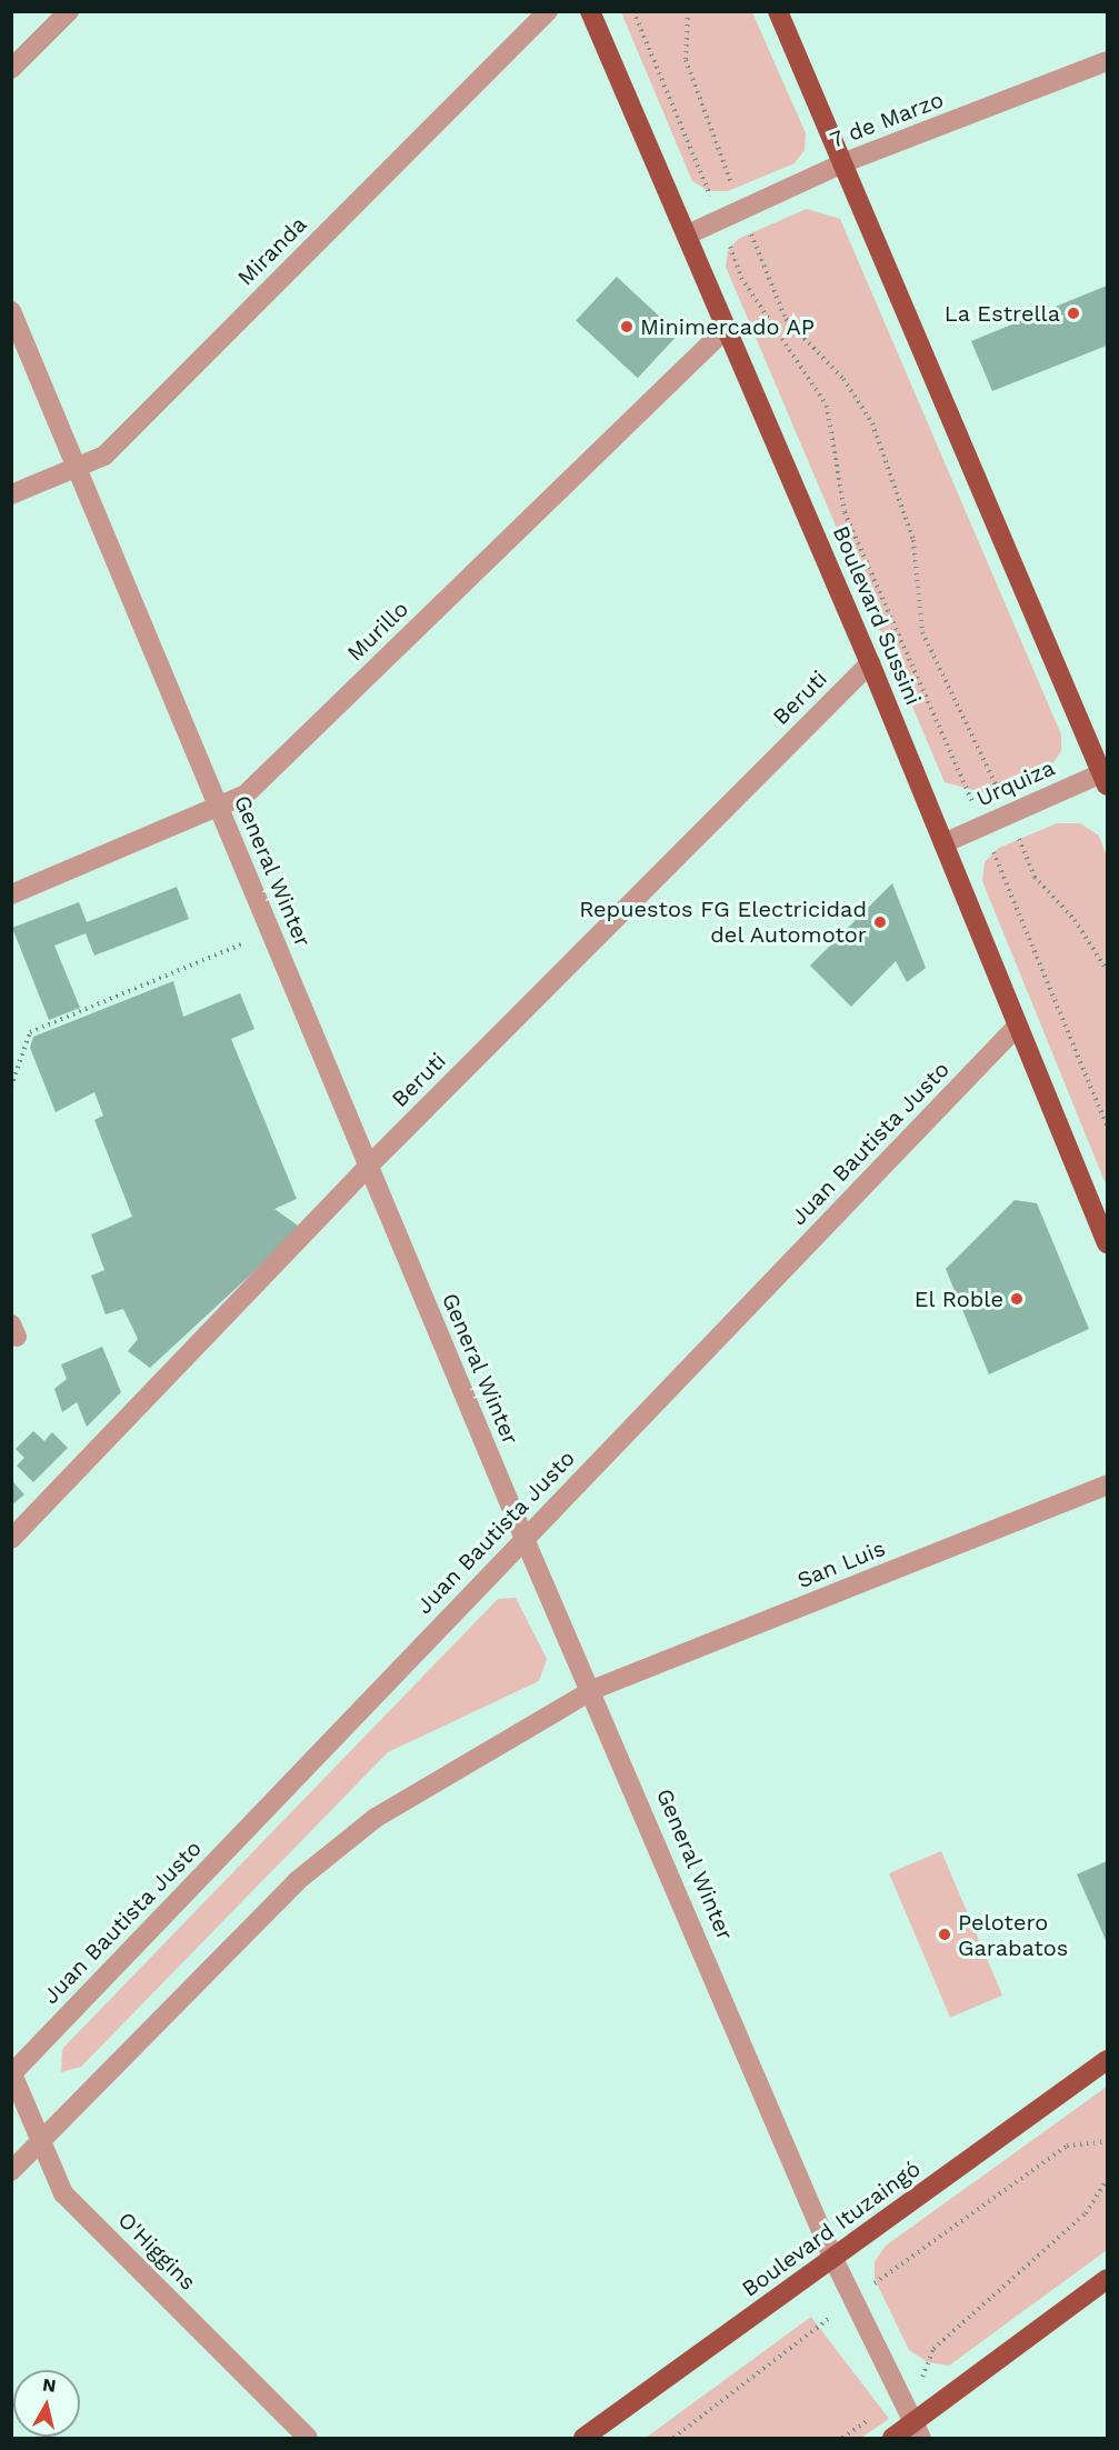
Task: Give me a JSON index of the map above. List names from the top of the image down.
{
  "streets": {
    "main road": ["Boulevard Sussini", "Boulevard Ituzaingó"],
    "street": [
      "7 de Marzo",
      "Miranda",
      "Murillo",
      "Beruti",
      "Urquiza",
      "General Winter",
      "Juan Bautista Justo",
      "San Luis",
      "O'Higgins"
    ]
  },
  "crossings": [
    ["7 de Marzo", "Boulevard Sussini"],
    ["Miranda", "General Winter"],
    ["Boulevard Sussini", "Murillo"],
    ["Boulevard Sussini", "Beruti"],
    ["Boulevard Sussini", "Urquiza"],
    ["Boulevard Sussini", "Juan Bautista Justo"],
    ["Murillo", "General Winter"],
    ["Beruti", "General Winter"],
    ["General Winter", "Juan Bautista Justo"],
    ["General Winter", "San Luis"],
    ["General Winter", "Boulevard Ituzaingó"],
    ["Juan Bautista Justo", "O'Higgins"]
  ],
  "places": [
    "La Estrella",
    "Minimercado AP",
    "Repuestos FG Electricidad del Automotor",
    "El Roble",
    "Pelotero Garabatos"
  ],
  "north": "top"
}
